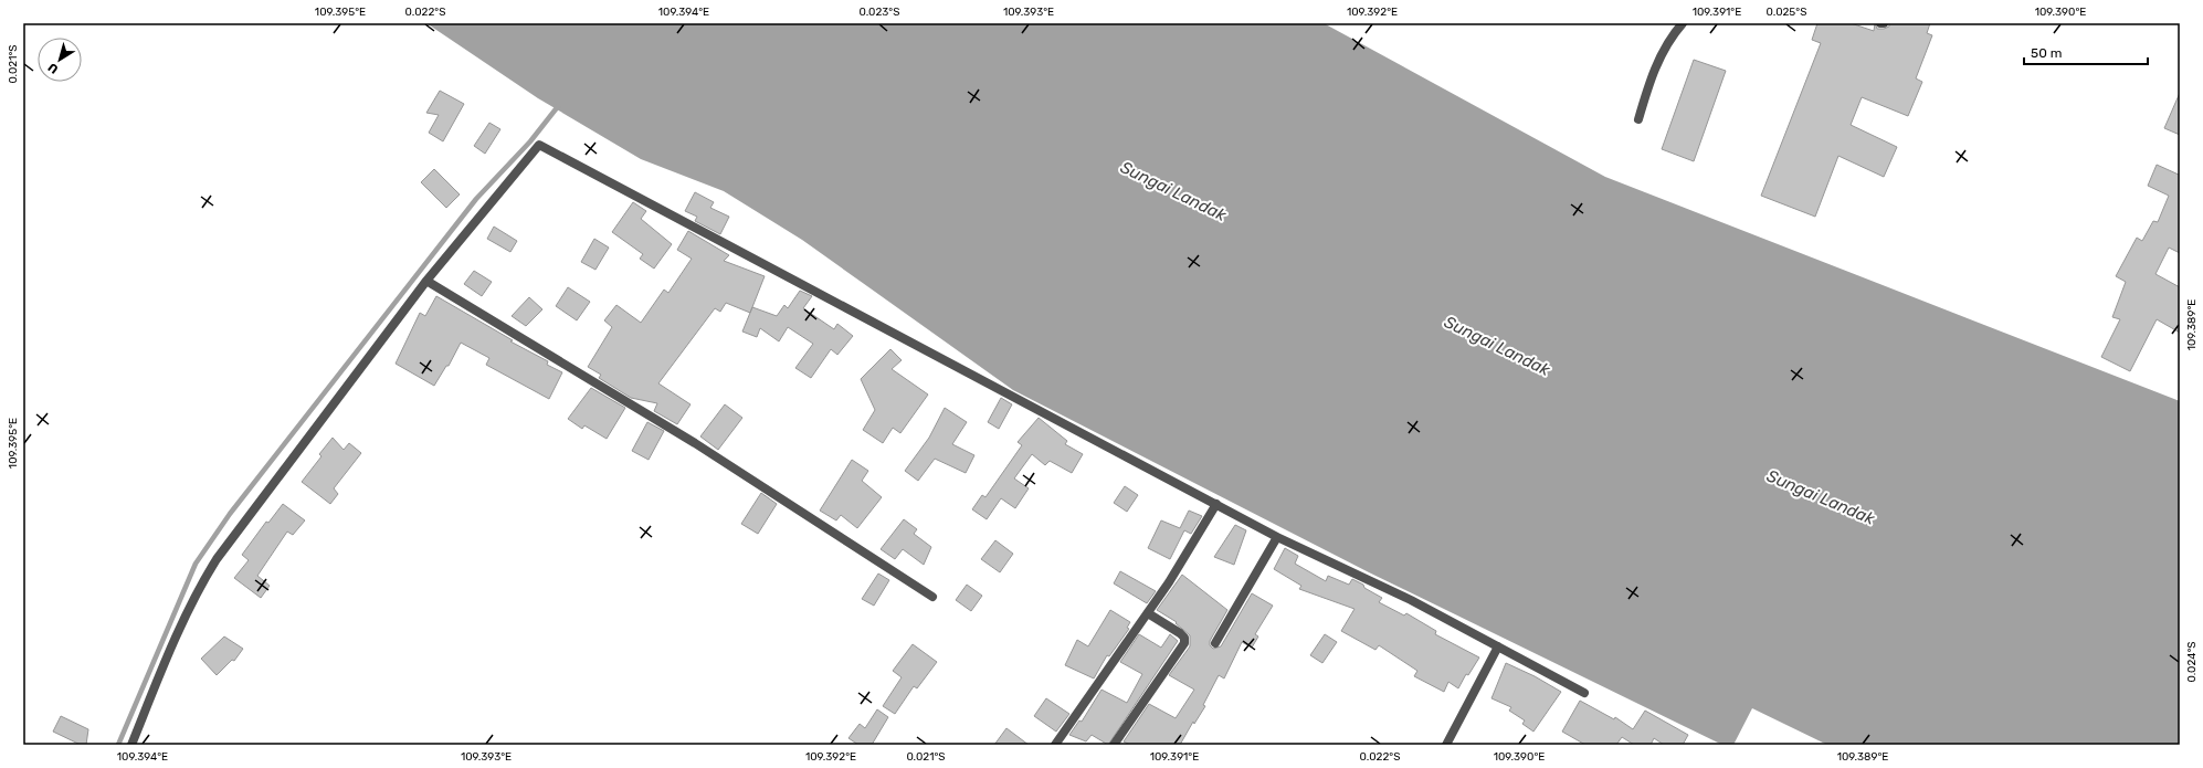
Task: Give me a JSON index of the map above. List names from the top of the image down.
{
  "water": ["Sungai Landak"],
  "scale_bar": "50 m",
  "north": "bottom left",
  "coordinates": [
    "109.395°E",
    "0.022°S",
    "109.394°E",
    "0.023°S",
    "109.393°E",
    "109.392°E",
    "109.391°E",
    "0.025°S",
    "109.390°E",
    "0.021°S",
    "109.389°E",
    "0.024°S"
  ]
}
